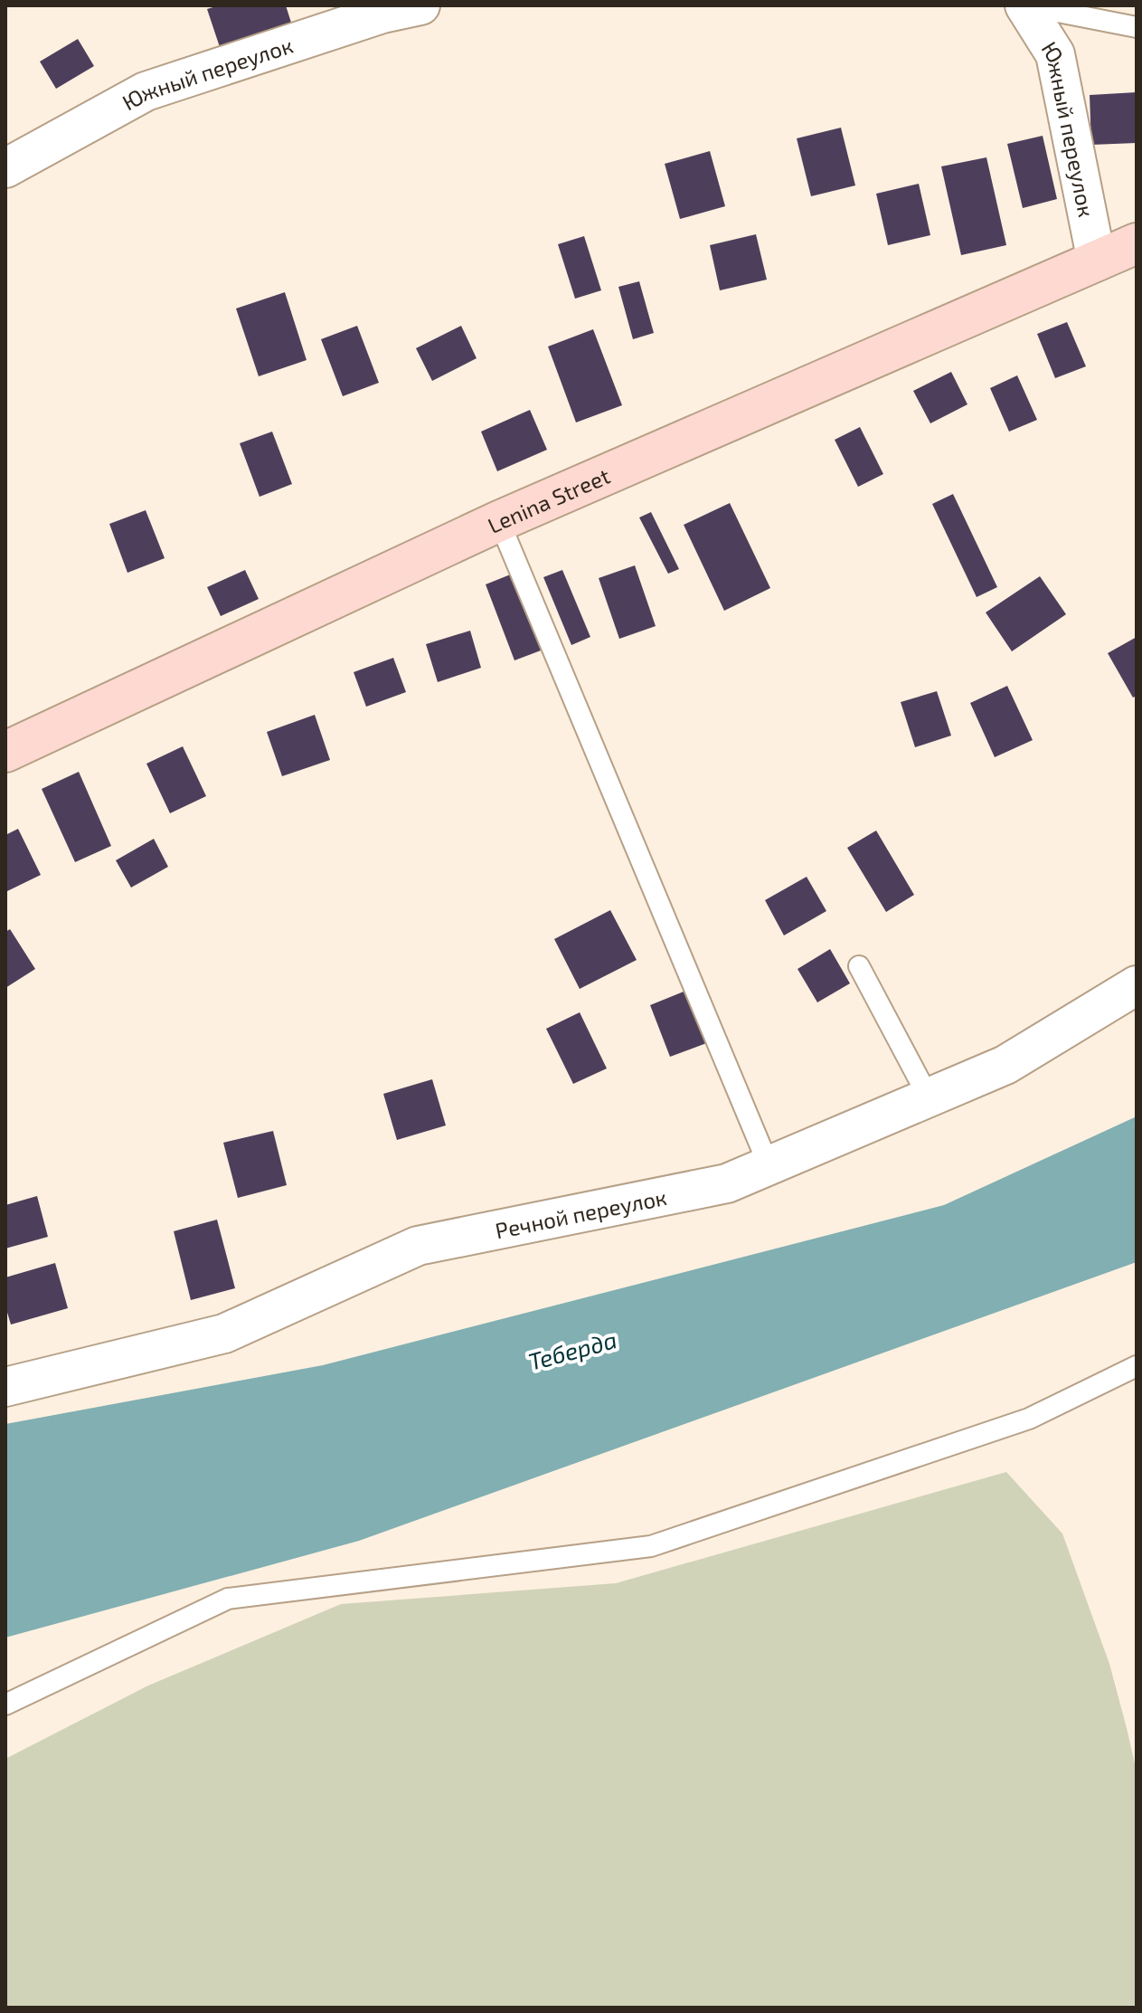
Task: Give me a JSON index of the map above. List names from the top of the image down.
{
  "streets": {
    "main road": ["Lenina Street"],
    "street": ["Южный переулок", "Речной переулок"]
  },
  "crossings": [
    ["Южный переулок", "Lenina Street"]
  ],
  "water": ["Теберда"]
}
